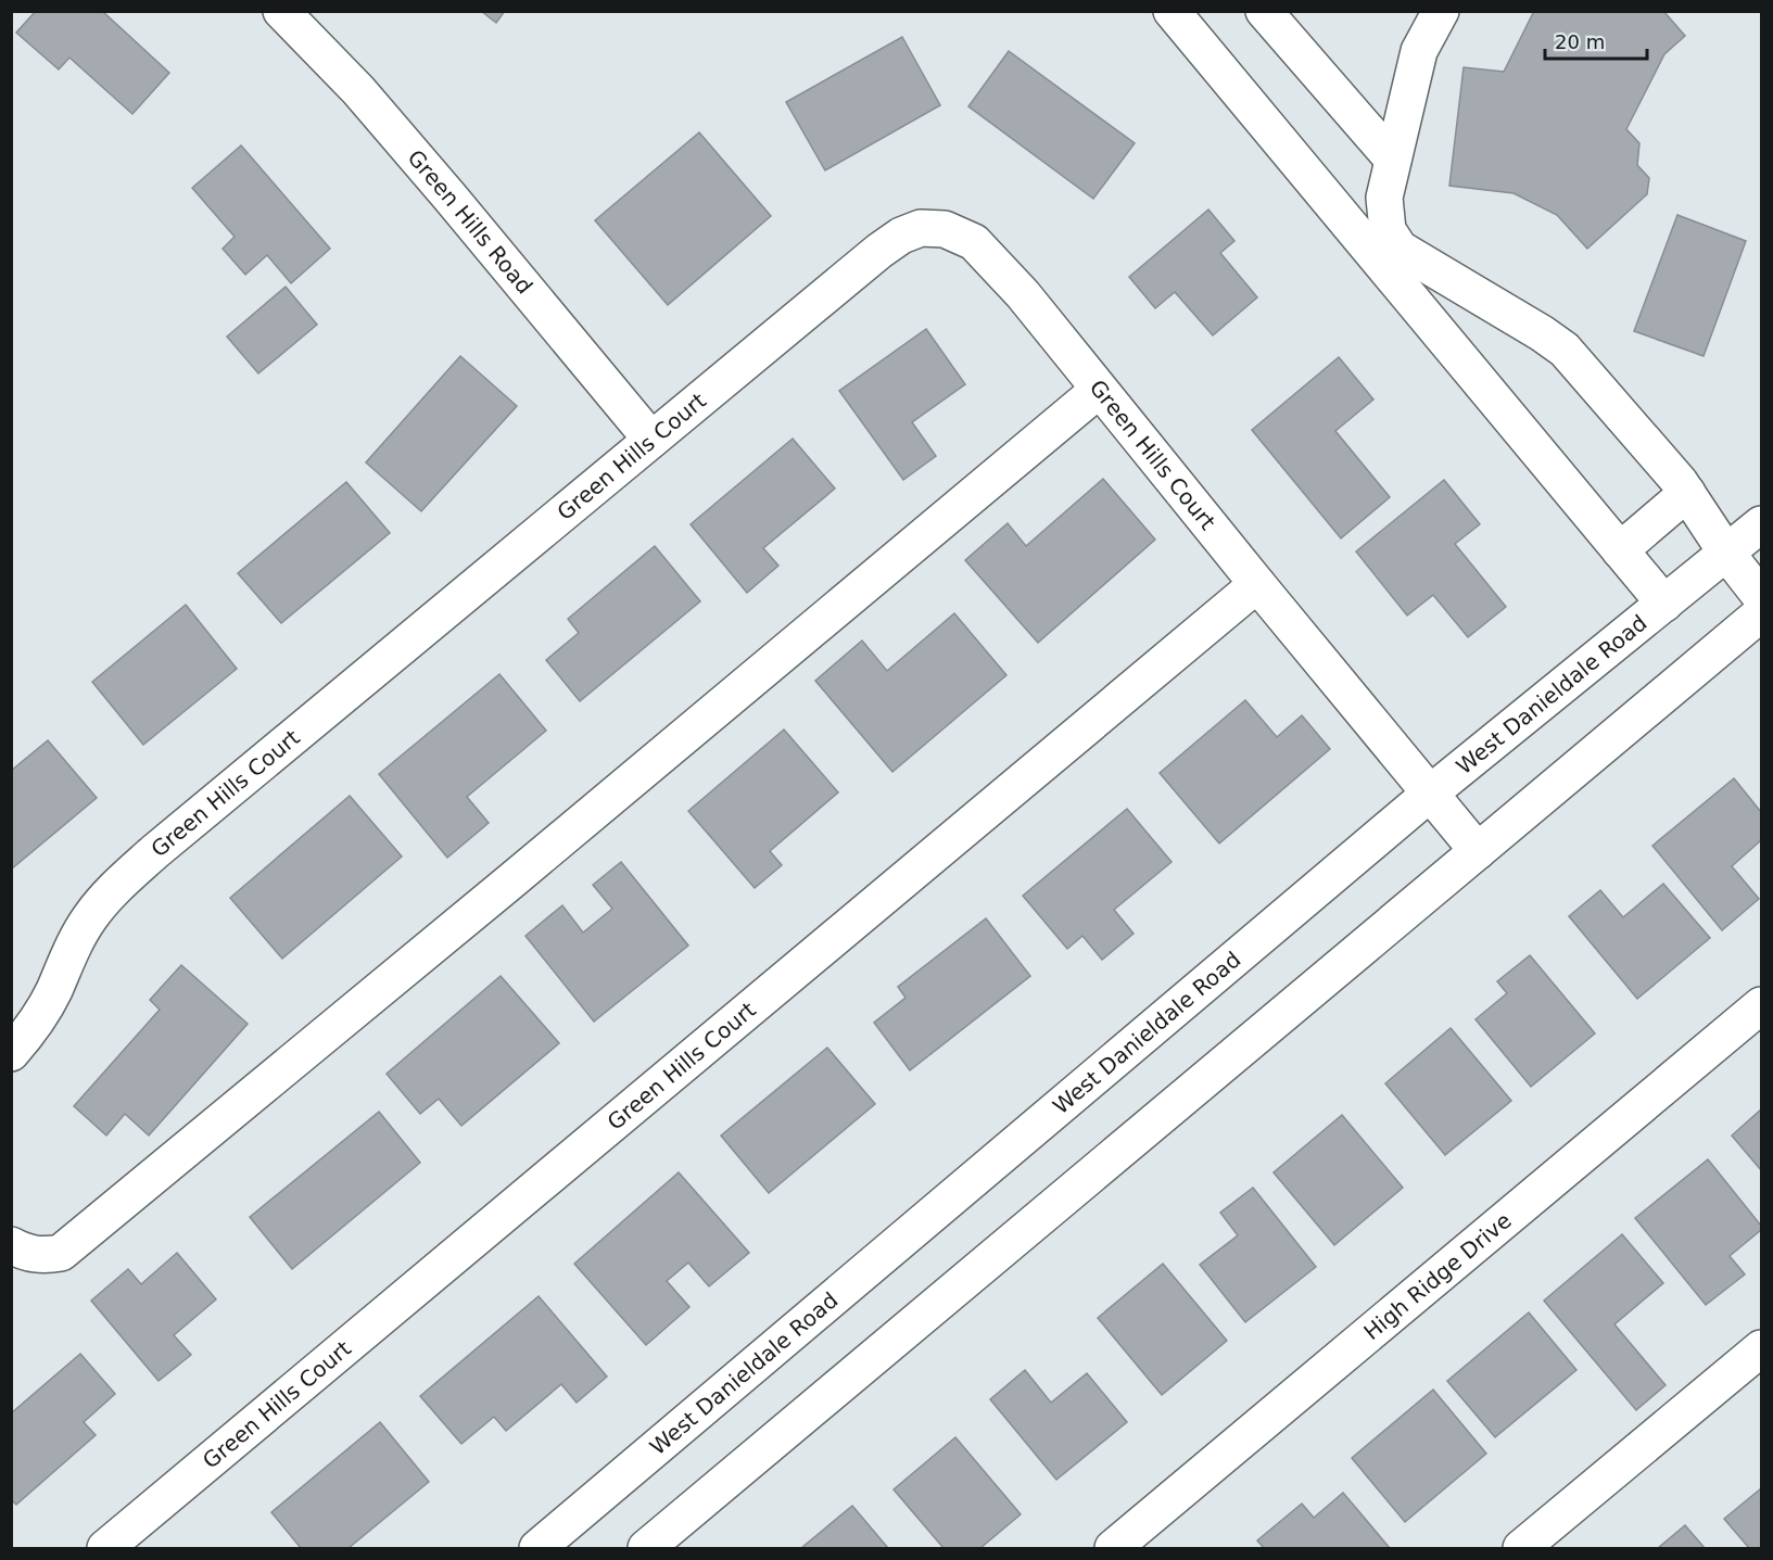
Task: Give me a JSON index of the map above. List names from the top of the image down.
{
  "streets": {
    "street": [
      "Green Hills Road",
      "Green Hills Court",
      "West Danieldale Road",
      "High Ridge Drive"
    ]
  },
  "crossings": [
    ["Green Hills Road", "Green Hills Court"],
    ["Green Hills Court", "West Danieldale Road"]
  ],
  "scale_bar": "20 m"
}
